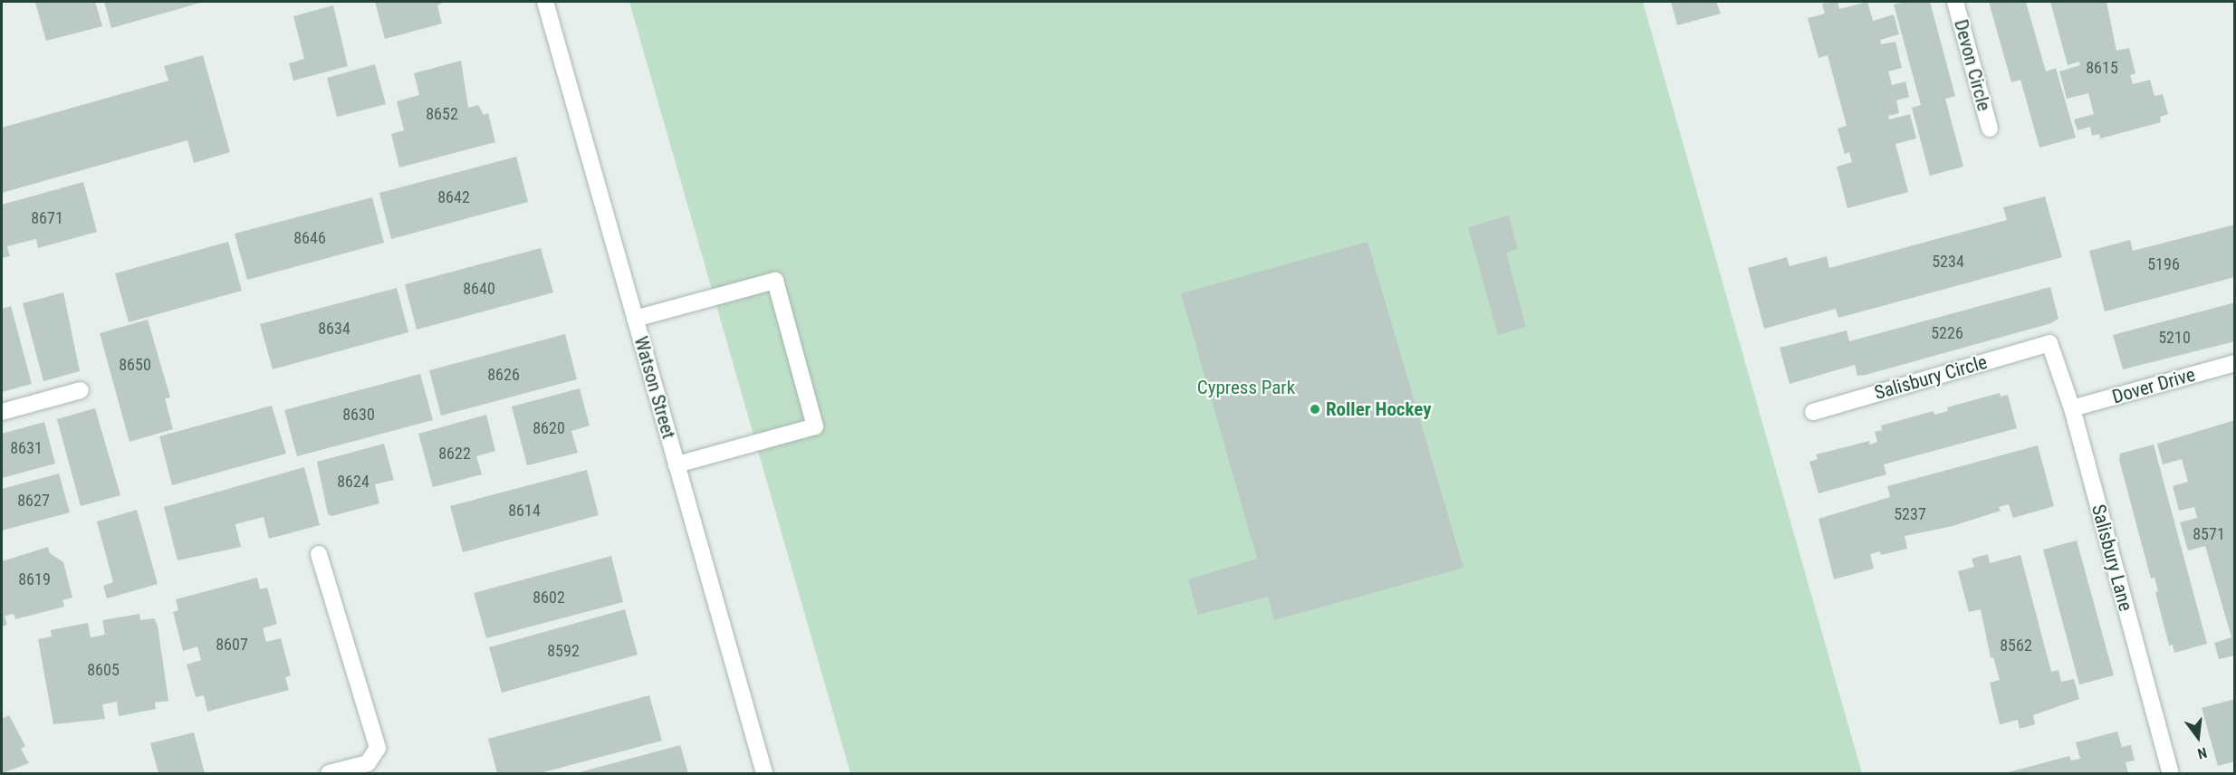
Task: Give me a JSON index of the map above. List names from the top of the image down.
{
  "streets": {
    "street": [
      "Devon Circle",
      "Salisbury Circle",
      "Dover Drive",
      "Watson Street",
      "Salisbury Lane"
    ]
  },
  "crossings": [
    ["Salisbury Circle", "Salisbury Lane"],
    ["Dover Drive", "Salisbury Lane"]
  ],
  "parks": ["Cypress Park"],
  "places": ["Roller Hockey"],
  "house_numbers": [
    "8615",
    "8652",
    "8642",
    "8671",
    "8646",
    "5234",
    "5196",
    "8640",
    "8634",
    "5226",
    "5210",
    "8650",
    "8626",
    "8630",
    "8620",
    "8631",
    "8622",
    "8624",
    "8627",
    "8614",
    "5237",
    "8571",
    "8619",
    "8602",
    "8607",
    "8562",
    "8592",
    "8605"
  ],
  "north": "bottom"
}
